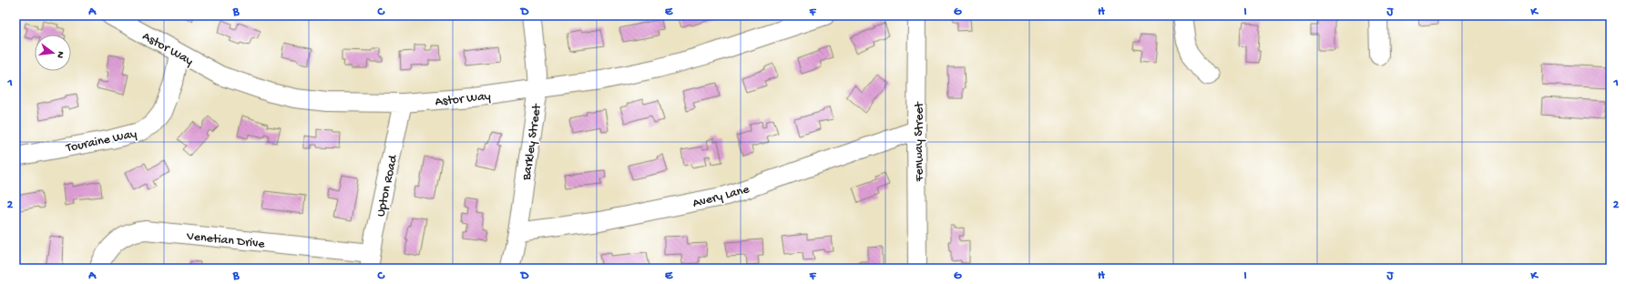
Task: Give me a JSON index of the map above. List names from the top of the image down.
{
  "streets": {
    "street": [
      "Astor Way",
      "Touraine Way",
      "Barkley Street",
      "Fenway Street",
      "Upton Road",
      "Avery Lane",
      "Venetian Drive"
    ]
  },
  "crossings": [
    ["Astor Way", "Touraine Way"],
    ["Astor Way", "Barkley Street"],
    ["Astor Way", "Upton Road"],
    ["Barkley Street", "Avery Lane"],
    ["Fenway Street", "Avery Lane"],
    ["Upton Road", "Venetian Drive"]
  ],
  "north": "right",
  "grid": {
    "columns": [
      "A",
      "B",
      "C",
      "D",
      "E",
      "F",
      "G",
      "H",
      "I",
      "J",
      "K"
    ],
    "rows": ["1", "2"]
  }
}
